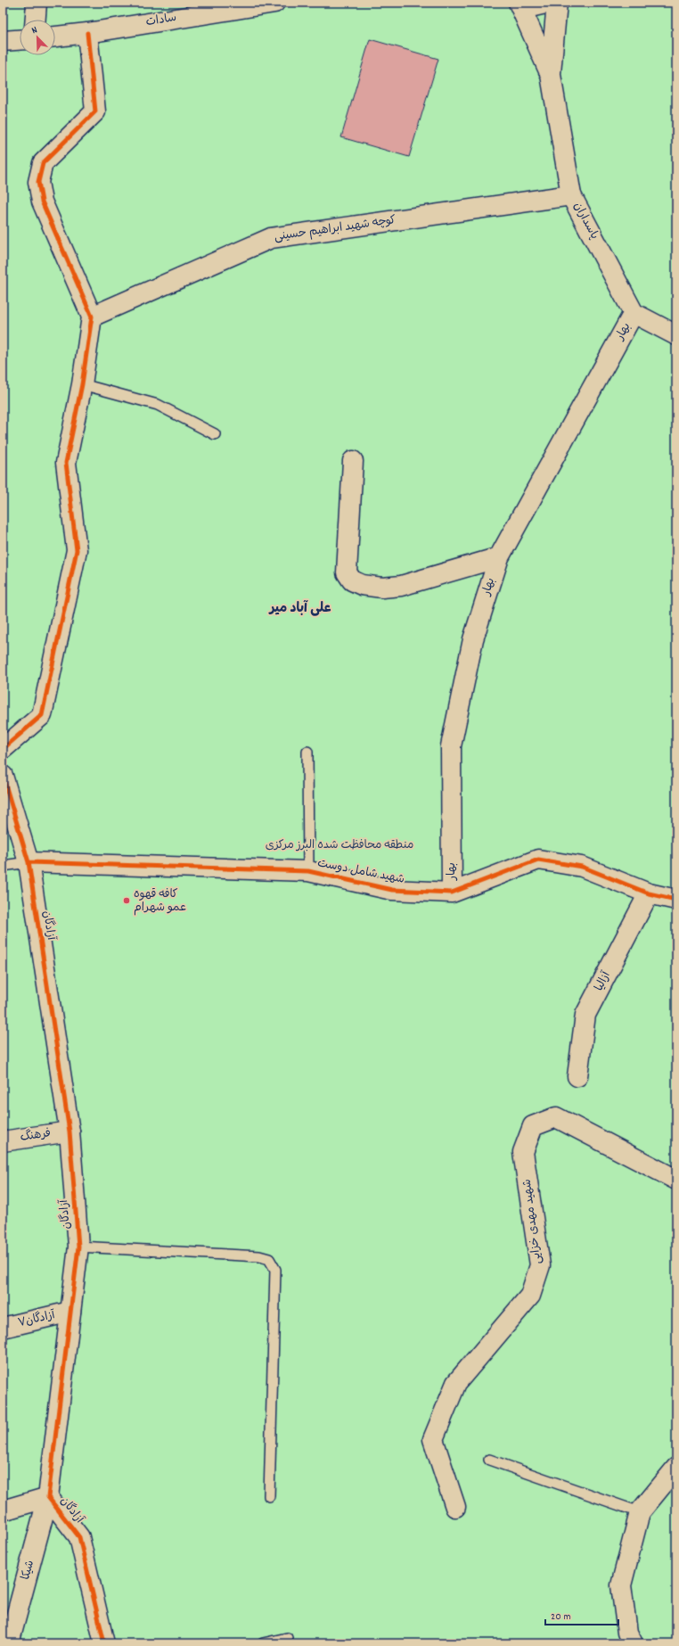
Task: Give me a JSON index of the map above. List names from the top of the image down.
{
  "streets": {
    "street": [
      "سادات",
      "پاسداران",
      "کوچه شهید ابراهیم حسینی",
      "بهار",
      "شهید شامل دوست",
      "آزادگان",
      "آزالیا",
      "فرهنگ",
      "شهید مهدی خزایی",
      "آزادگان۷",
      "شیکا"
    ]
  },
  "crossings": [
    ["پاسداران", "کوچه شهید ابراهیم حسینی"],
    ["پاسداران", "بهار"],
    ["بهار", "شهید شامل دوست"],
    ["شهید شامل دوست", "آزادگان"],
    ["شهید شامل دوست", "آزالیا"],
    ["آزادگان", "فرهنگ"],
    ["آزادگان", "آزادگان۷"],
    ["آزادگان", "شیکا"]
  ],
  "districts": ["علی آباد میر"],
  "parks": ["منطقه محافظت شده البرز مرکزی"],
  "places": ["کافه قهوه عمو شهرام"],
  "scale_bar": "20 m",
  "north": "top left"
}
